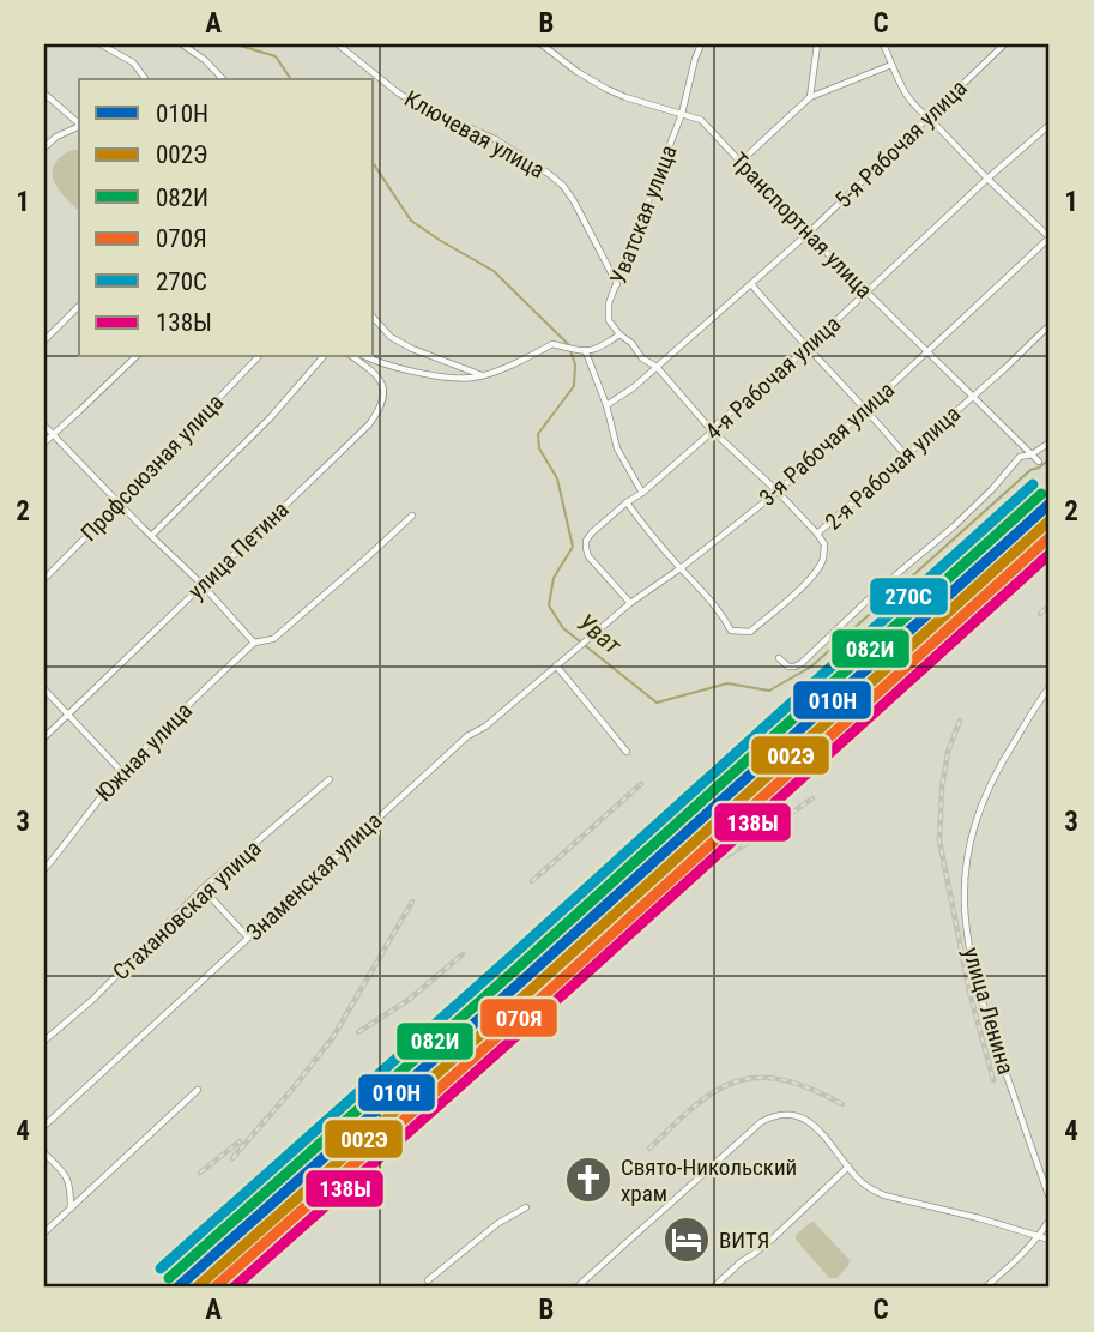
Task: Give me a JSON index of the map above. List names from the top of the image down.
{
  "streets": {
    "street": [
      "Ключевая улица",
      "5-я Рабочая улица",
      "Уватская улица",
      "Транспортная улица",
      "4-я Рабочая улица",
      "3-я Рабочая улица",
      "Профсоюзная улица",
      "2-я Рабочая улица",
      "улица Петина",
      "Южная улица",
      "Знаменская улица",
      "Стахановская улица",
      "улица Ленина"
    ]
  },
  "crossings": [
    ["Ключевая улица", "Уватская улица"],
    ["5-я Рабочая улица", "Транспортная улица"],
    ["Уватская улица", "Транспортная улица"],
    ["Транспортная улица", "4-я Рабочая улица"],
    ["Транспортная улица", "3-я Рабочая улица"],
    ["Транспортная улица", "2-я Рабочая улица"],
    ["4-я Рабочая улица", "3-я Рабочая улица"],
    ["3-я Рабочая улица", "2-я Рабочая улица"],
    ["3-я Рабочая улица", "Знаменская улица"]
  ],
  "water": ["Уват"],
  "places": {
    "church": ["Свято-Никольский храм"],
    "hotel": ["ВИТЯ"]
  },
  "lines": [
    "transit line 270С",
    "transit line 082И",
    "transit line 010Н",
    "transit line 002Э",
    "transit line 070Я",
    "transit line 138Ы"
  ],
  "legend": [
    "010Н",
    "002Э",
    "082И",
    "070Я",
    "270С",
    "138Ы"
  ],
  "grid": {
    "columns": ["A", "B", "C"],
    "rows": [
      "1",
      "2",
      "3",
      "4"
    ]
  }
}
